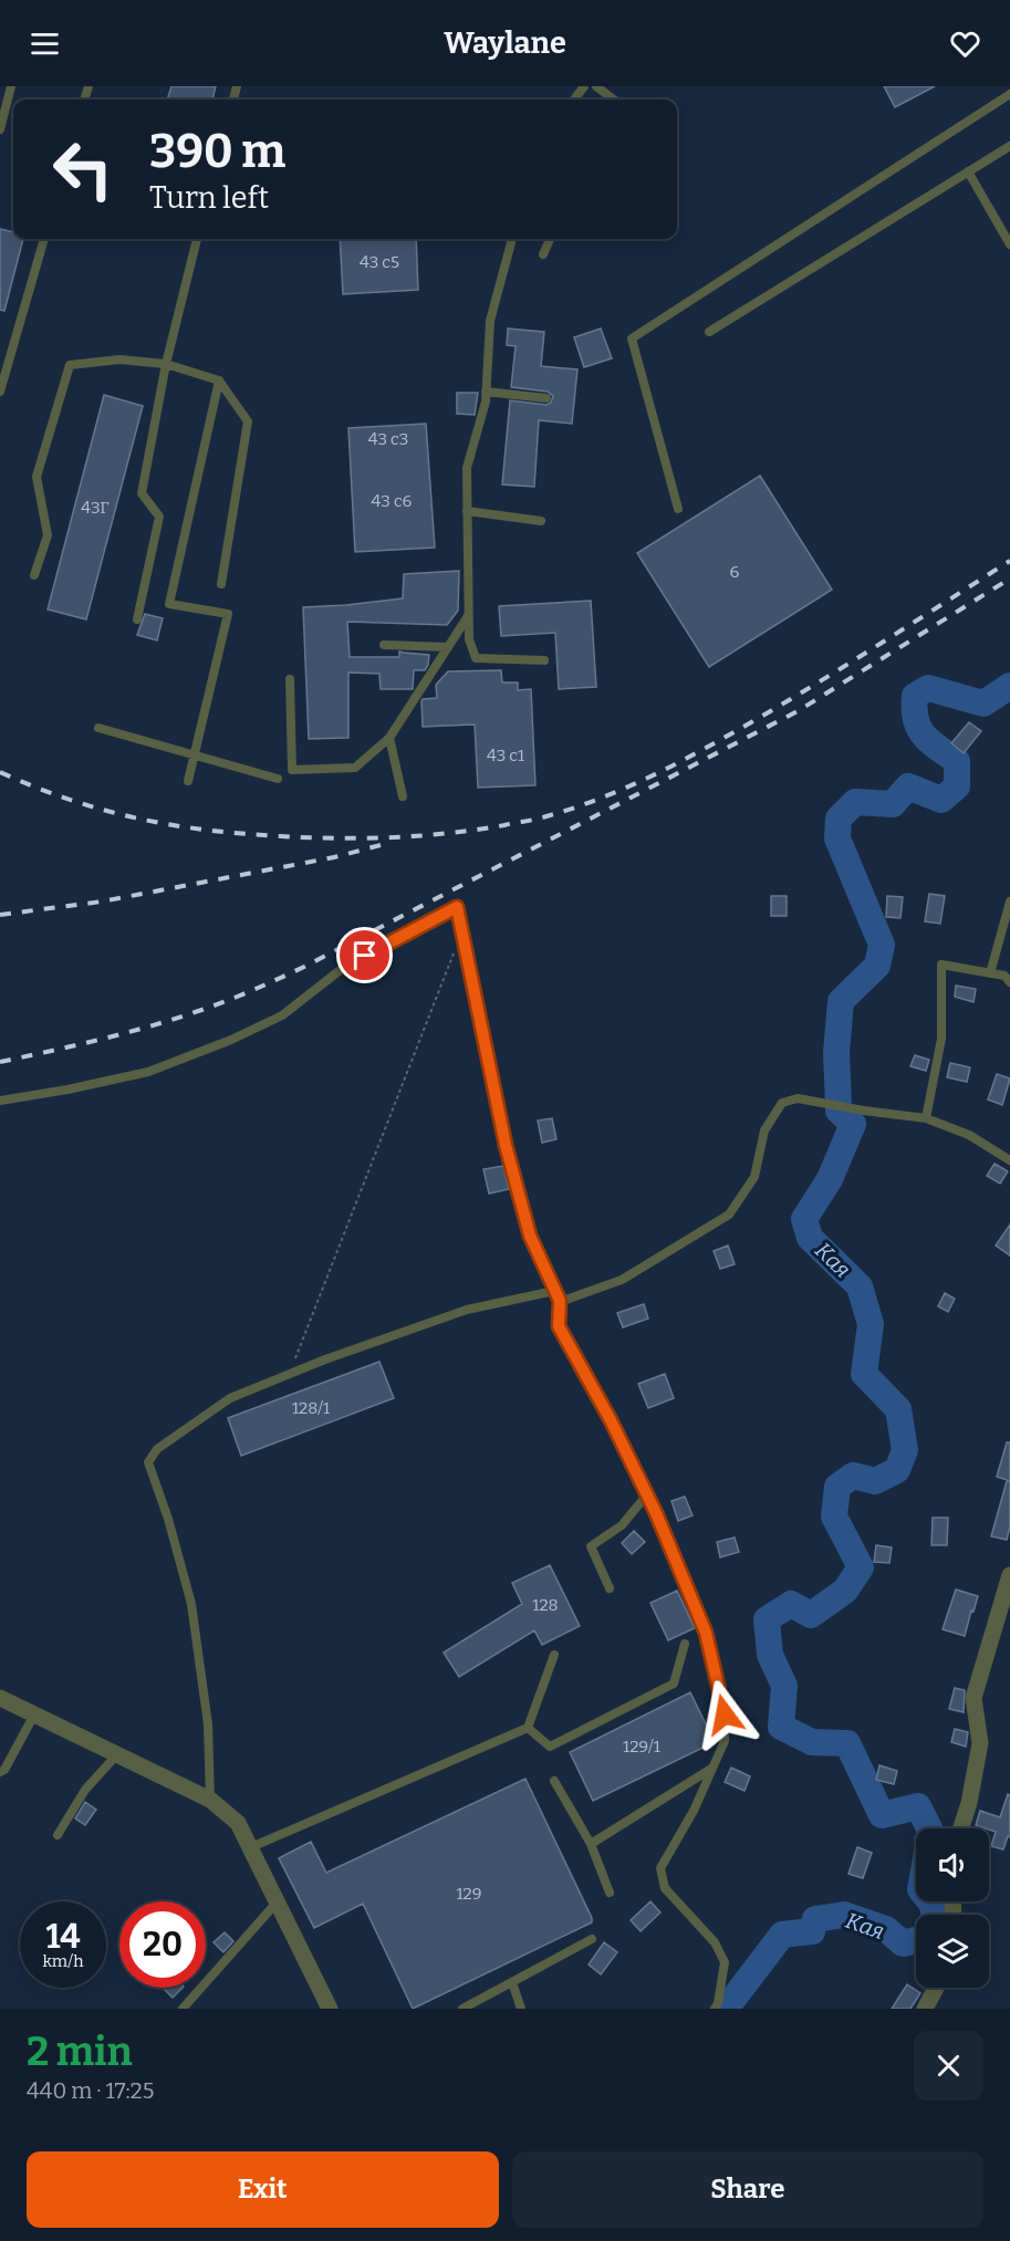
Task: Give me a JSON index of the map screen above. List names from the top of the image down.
{
  "water": ["Кая"],
  "house_numbers": [
    "43 с5",
    "43 с3",
    "43 с6",
    "43Г",
    "6",
    "43 с1",
    "128/1",
    "128",
    "129/1",
    "129"
  ],
  "page": {
    "header": "Waylane",
    "turn": ["390 m", "Turn left"],
    "speed": "14 km/h",
    "limit": "20",
    "heading": ["2 min", "440 m · 17:25"],
    "buttons": ["Exit", "Share"]
  }
}
